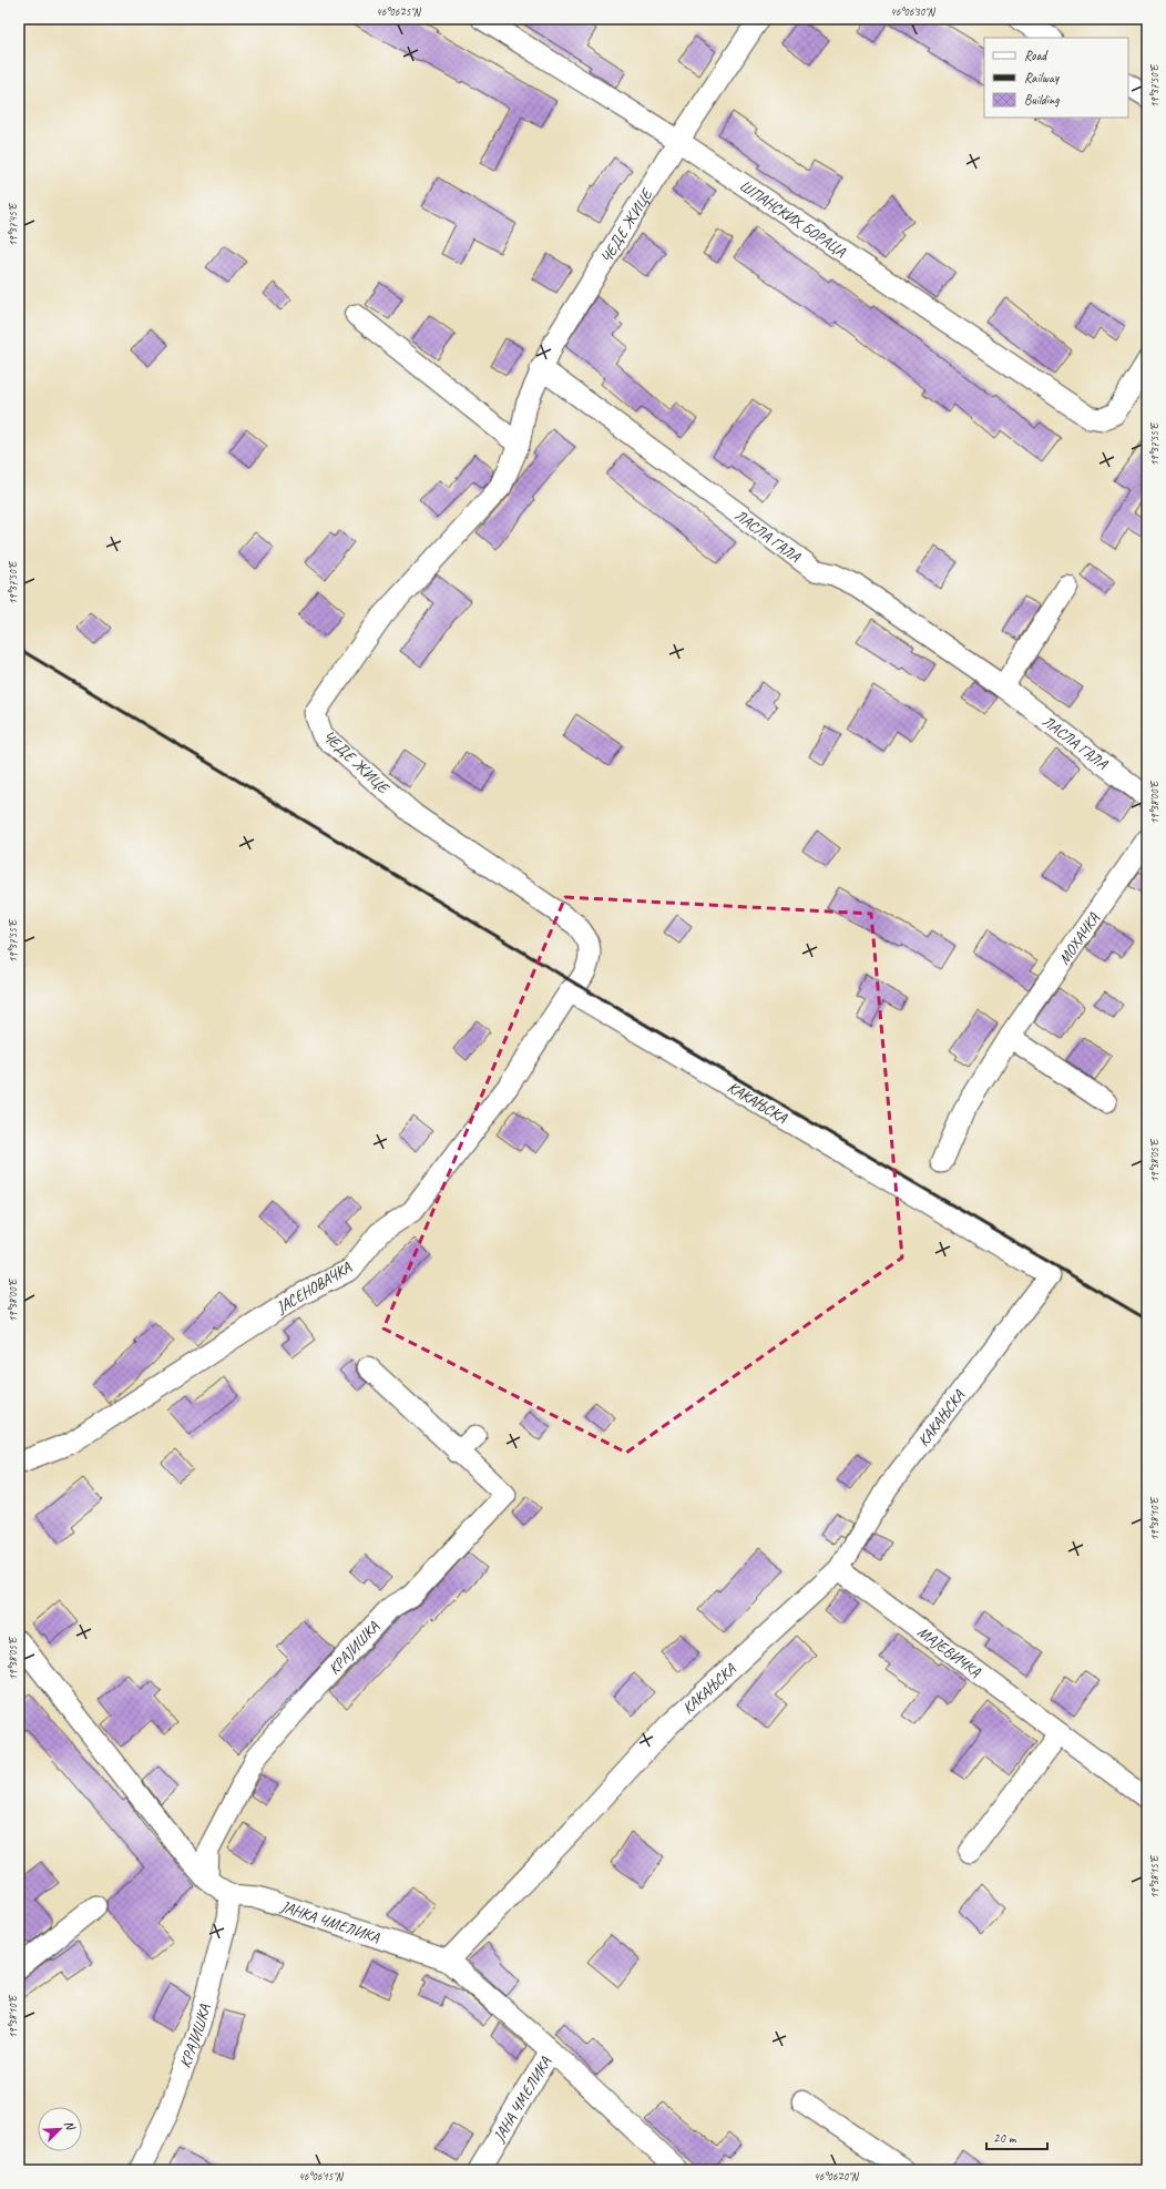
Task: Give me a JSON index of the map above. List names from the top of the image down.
{
  "streets": {
    "street": [
      "ШПАНСКИХ БОРАЦА",
      "ЧЕДЕ ЖИЦЕ",
      "ЛАСЛА ГАЛА",
      "МОХАЧКА",
      "КАКАЊСКА",
      "ЈАСЕНОВАЧКА",
      "КРАЈИШКА",
      "МАЈЕВИЧКА",
      "ЈАНКА ЧМЕЛИКА",
      "ЈАНА ЧМЕЛИКА"
    ]
  },
  "crossings": [
    ["ШПАНСКИХ БОРАЦА", "ЧЕДЕ ЖИЦЕ"],
    ["ЧЕДЕ ЖИЦЕ", "ЛАСЛА ГАЛА"],
    ["ЧЕДЕ ЖИЦЕ", "КАКАЊСКА"],
    ["ЧЕДЕ ЖИЦЕ", "ЈАСЕНОВАЧКА"],
    ["КАКАЊСКА", "ЈАСЕНОВАЧКА"],
    ["КАКАЊСКА", "МАЈЕВИЧКА"],
    ["КАКАЊСКА", "ЈАНКА ЧМЕЛИКА"],
    ["КРАЈИШКА", "ЈАНКА ЧМЕЛИКА"],
    ["ЈАНКА ЧМЕЛИКА", "ЈАНА ЧМЕЛИКА"]
  ],
  "legend": ["Road", "Railway", "Building"],
  "scale_bar": "20 m",
  "north": "top right",
  "coordinates": [
    "46°06'25\"N",
    "46°06'30\"N",
    "19°37'50\"E",
    "19°37'45\"E",
    "19°37'55\"E",
    "19°38'00\"E",
    "19°38'05\"E",
    "19°38'10\"E",
    "19°38'15\"E",
    "46°06'15\"N",
    "46°06'20\"N"
  ]
}
